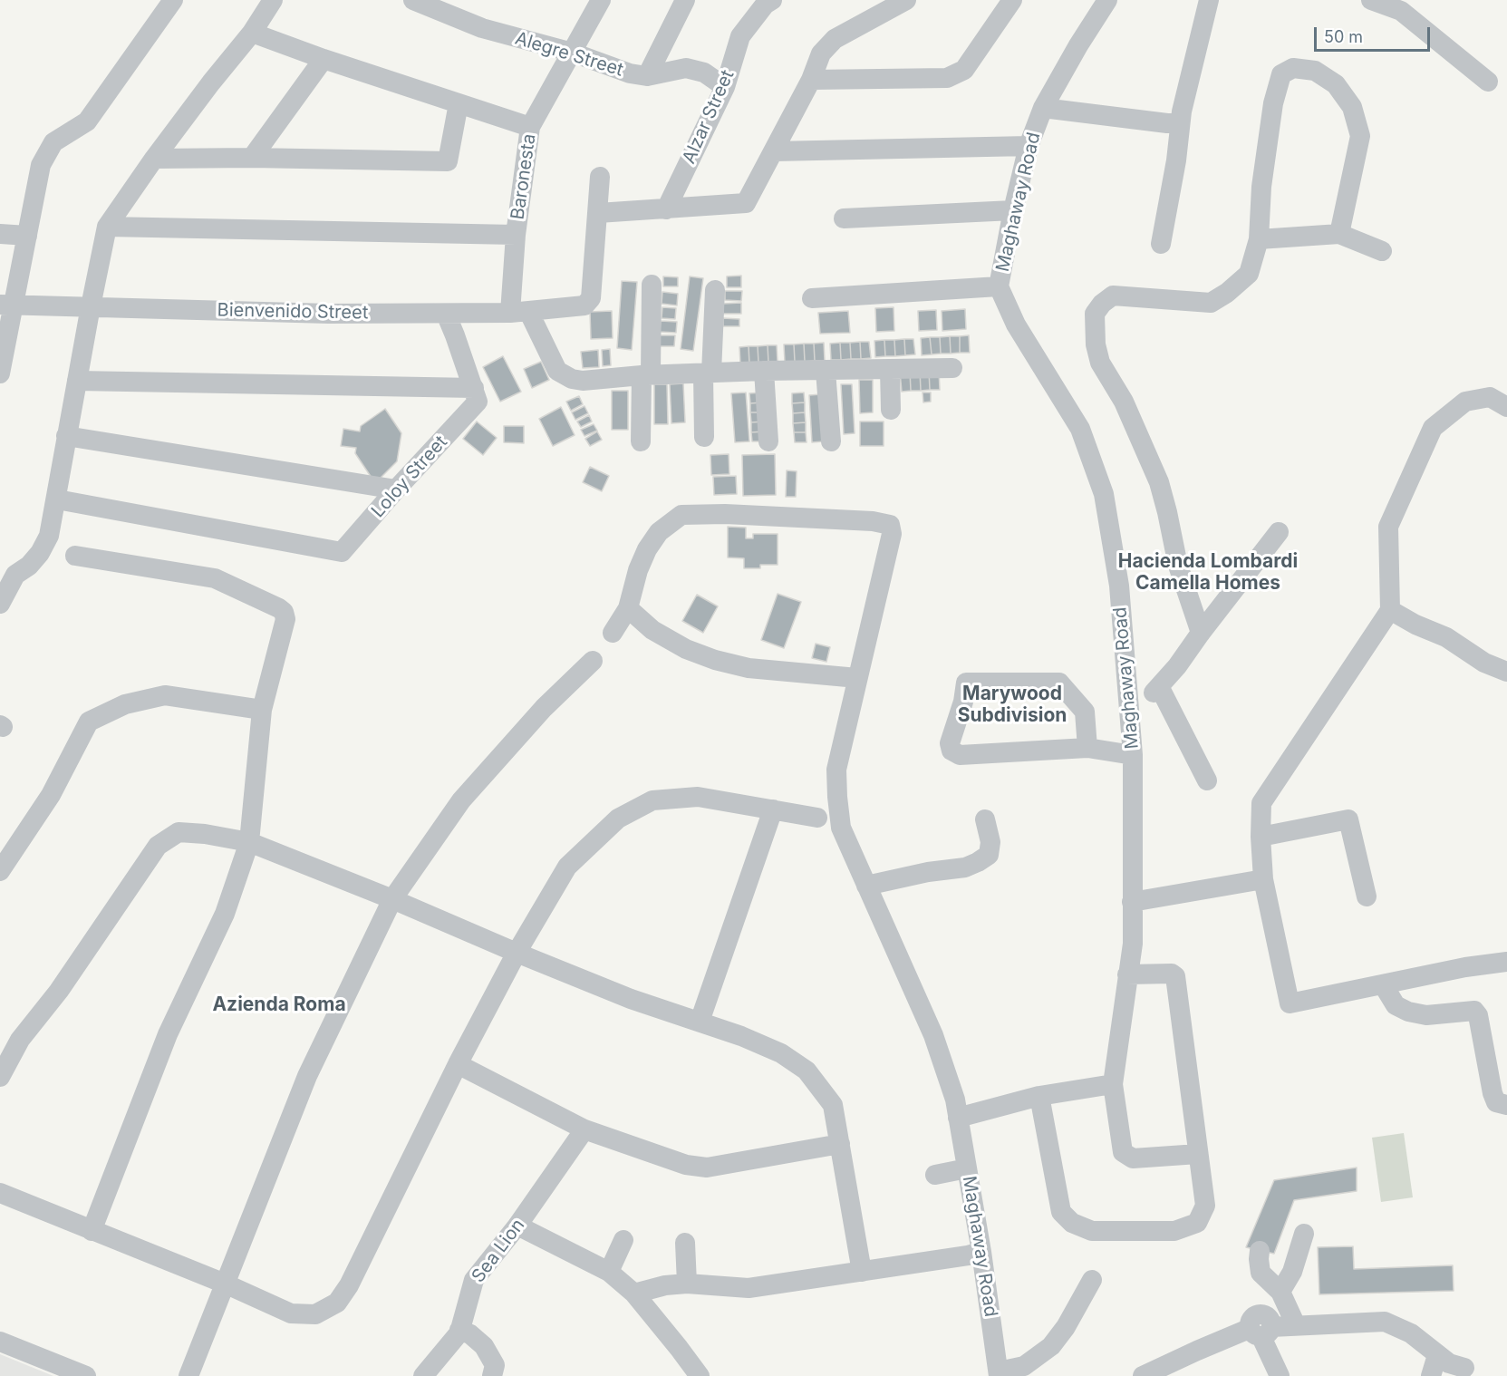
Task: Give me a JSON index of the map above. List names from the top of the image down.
{
  "streets": {
    "street": [
      "Alegre Street",
      "Alzar Street",
      "Baronesta",
      "Maghaway Road",
      "Bienvenido Street",
      "Loloy Street",
      "Sea Lion"
    ]
  },
  "crossings": [
    ["Alegre Street", "Alzar Street"],
    ["Alegre Street", "Baronesta"],
    ["Baronesta", "Bienvenido Street"]
  ],
  "districts": ["Hacienda Lombardi Camella Homes", "Marywood Subdivision", "Azienda Roma"],
  "scale_bar": "50 m"
}
